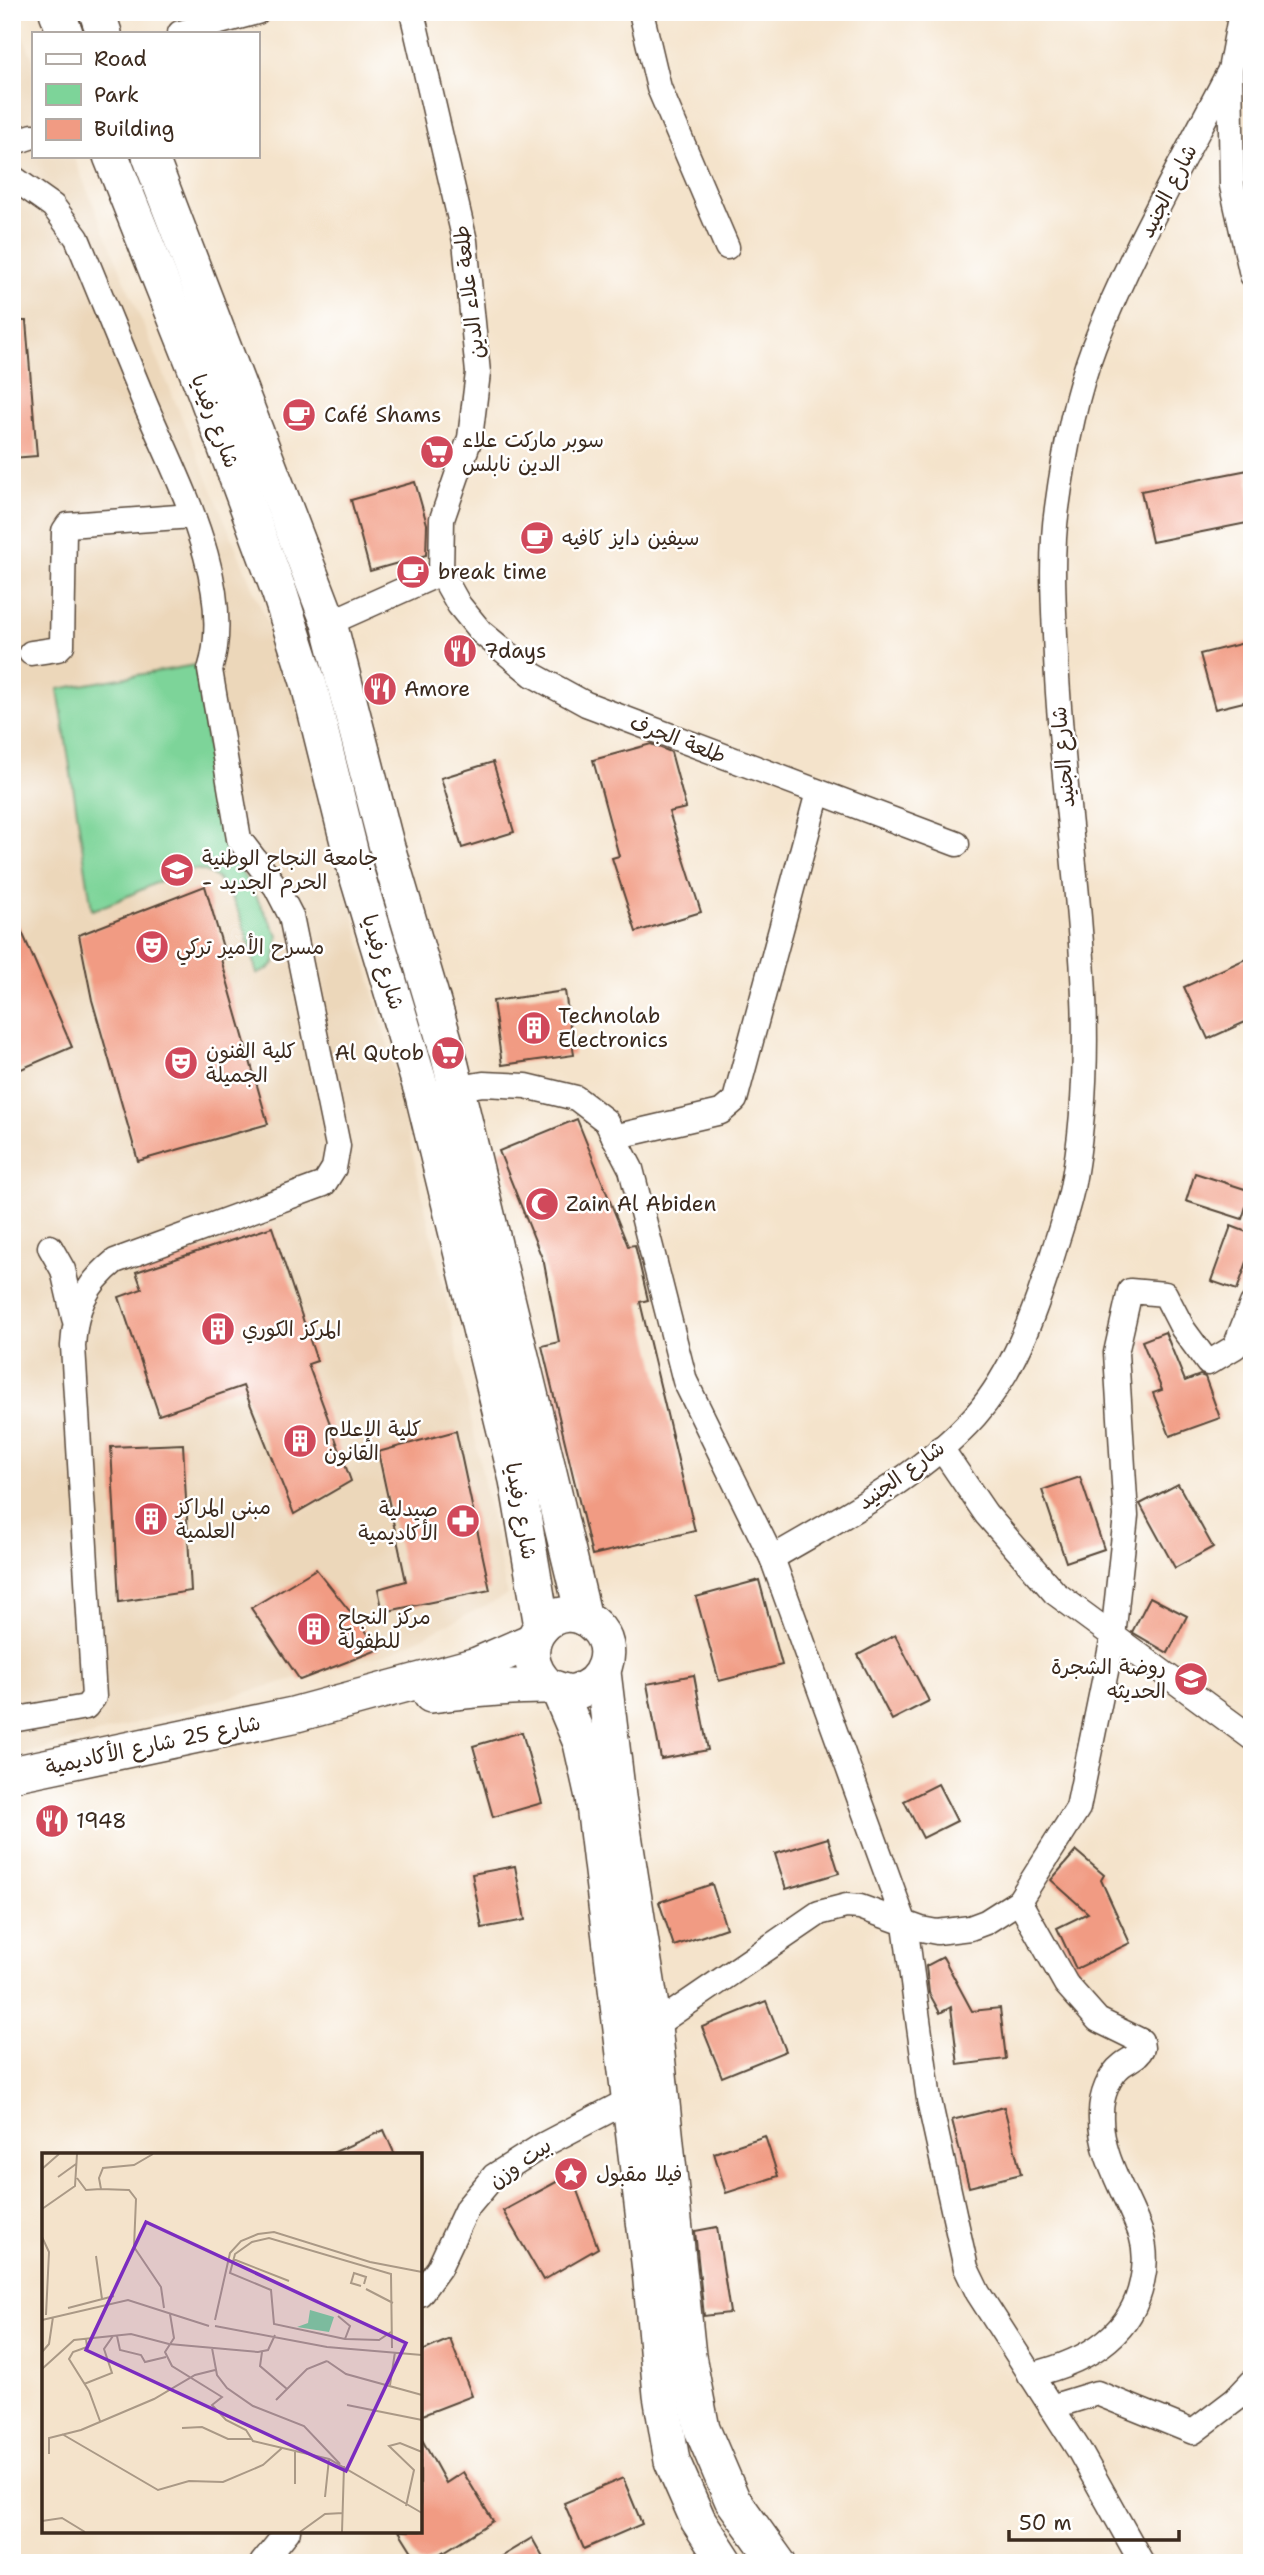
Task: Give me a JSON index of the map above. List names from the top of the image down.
{
  "streets": {
    "main road": ["شارع رفيديا", "شارع 25 شارع الأكاديمية"],
    "street": [
      "شارع الجنيد",
      "طلعة علاء الدين",
      "طلعة الجرف",
      "بيت وزن"
    ]
  },
  "crossings": [
    ["طلعة علاء الدين", "طلعة الجرف"]
  ],
  "places": {
    "cafe": ["Café Shams", "سيفين دايز كافيه", "break time"],
    "supermarket": ["سوبر ماركت علاء الدين نابلس", "Al Qutob"],
    "restaurant": ["7days", "Amore", "1948"],
    "school or university": ["جامعة النجاح الوطنية - الحرم الجديد", "روضة الشجرة الحديثه"],
    "theatre": ["مسرح الأمير تركي", "كلية الفنون الجميلة"],
    "building": [
      "Technolab Electronics",
      "المركز الكوري",
      "كلية الإعلام القانون",
      "مبنى المراكز العلمية",
      "مركز النجاح للطفولة"
    ],
    "mosque": ["Zain Al Abiden"],
    "pharmacy": ["صيدلية الأكاديمية"],
    "place": ["فيلا مقبول"]
  },
  "legend": ["Road", "Park", "Building"],
  "scale_bar": "50 m"
}
